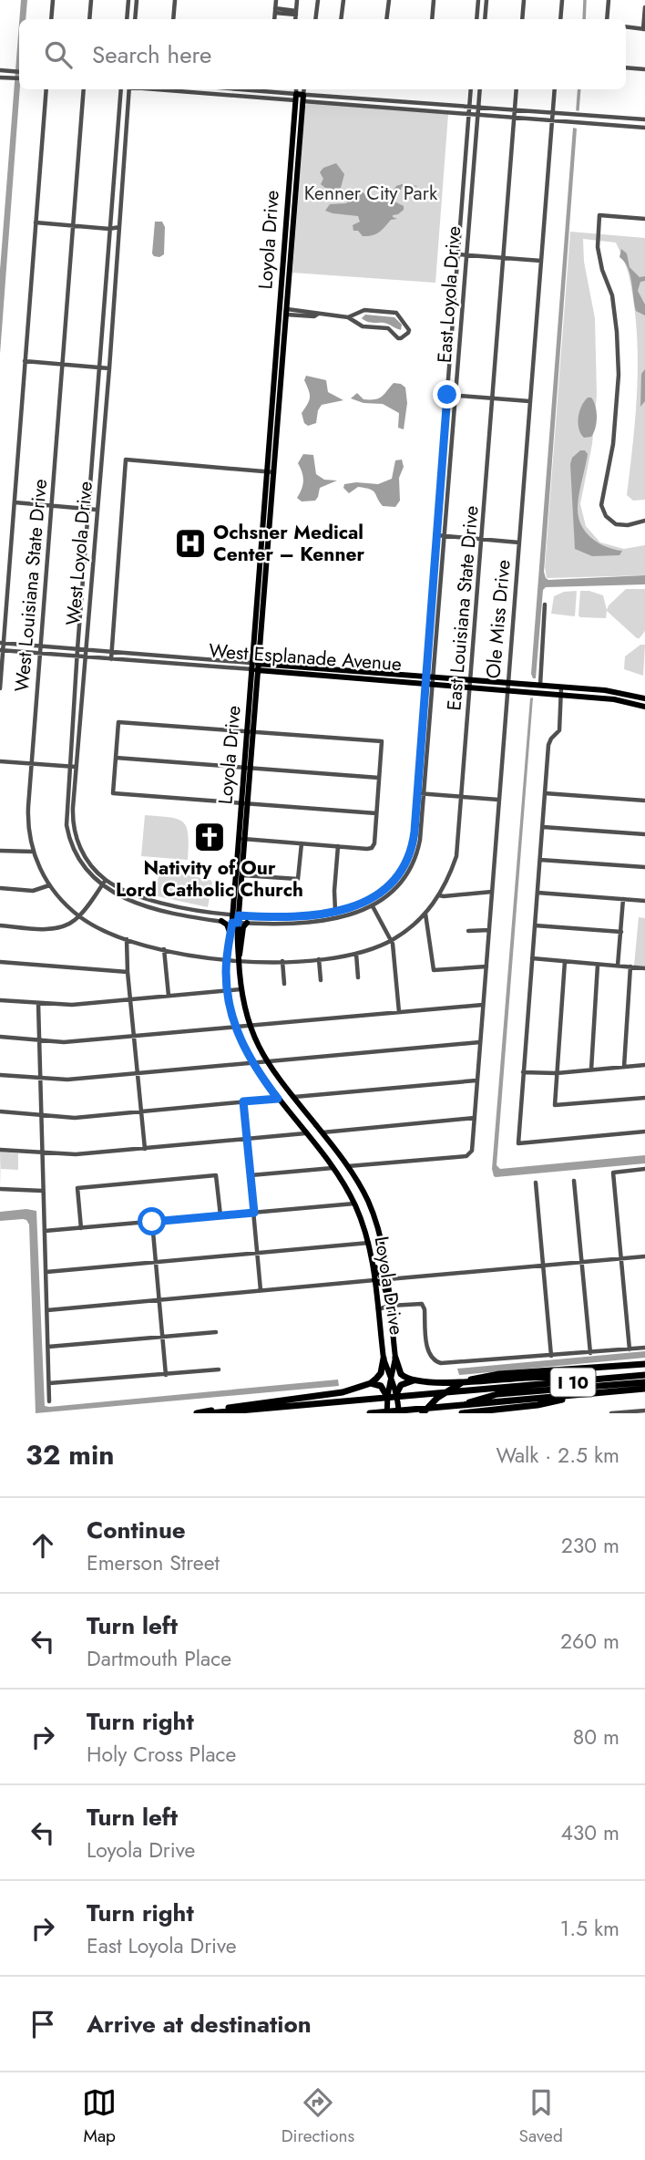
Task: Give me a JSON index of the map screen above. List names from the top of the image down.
{
  "streets": {
    "highway": ["I 10"],
    "main road": ["Loyola Drive", "West Esplanade Avenue"],
    "street": [
      "East Loyola Drive",
      "West Loyola Drive",
      "West Louisiana State Drive",
      "East Louisiana State Drive",
      "Ole Miss Drive"
    ]
  },
  "crossings": [
    ["Loyola Drive", "East Loyola Drive"],
    ["Loyola Drive", "West Loyola Drive"],
    ["Loyola Drive", "West Louisiana State Drive"],
    ["Loyola Drive", "East Louisiana State Drive"],
    ["Loyola Drive", "Ole Miss Drive"],
    ["Loyola Drive", "West Esplanade Avenue"],
    ["East Loyola Drive", "West Loyola Drive"],
    ["East Loyola Drive", "West Esplanade Avenue"],
    ["West Loyola Drive", "West Esplanade Avenue"],
    ["West Louisiana State Drive", "East Louisiana State Drive"],
    ["West Louisiana State Drive", "West Esplanade Avenue"],
    ["East Louisiana State Drive", "West Esplanade Avenue"],
    ["Ole Miss Drive", "West Esplanade Avenue"]
  ],
  "parks": ["Kenner City Park"],
  "places": {
    "hospital": ["Ochsner Medical Center – Kenner"],
    "church": ["Nativity of Our Lord Catholic Church"]
  },
  "page": {
    "search": "Search here",
    "heading": ["32 min", "Walk · 2.5 km"],
    "list": [
      ["Continue", "Emerson Street", "230 m"],
      ["Turn left", "Dartmouth Place", "260 m"],
      ["Turn right", "Holy Cross Place", "80 m"],
      ["Turn left", "Loyola Drive", "430 m"],
      ["Turn right", "East Loyola Drive", "1.5 km"],
      "Arrive at destination"
    ],
    "nav": ["Map", "Directions", "Saved"]
  }
}
